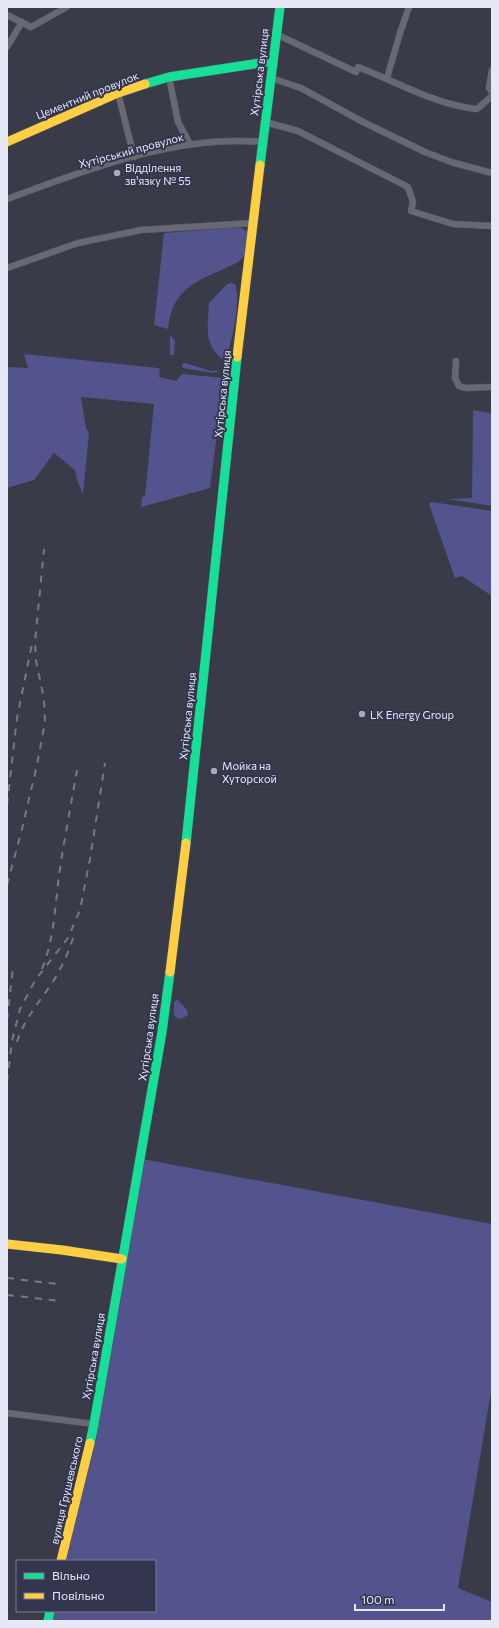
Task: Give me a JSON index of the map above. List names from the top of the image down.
{
  "streets": {
    "main road": ["Хутірська вулиця", "Цементний провулок", "вулиця Грушевського"],
    "street": ["Хутірський провулок"]
  },
  "crossings": [
    ["Хутірська вулиця", "Цементний провулок"],
    ["Хутірська вулиця", "Хутірський провулок"],
    ["Хутірська вулиця", "вулиця Грушевського"]
  ],
  "places": ["Відділення зв'язку № 55", "LK Energy Group", "Мойка на Хуторской"],
  "legend": ["Вільно", "Повільно"],
  "scale_bar": "100 m"
}
